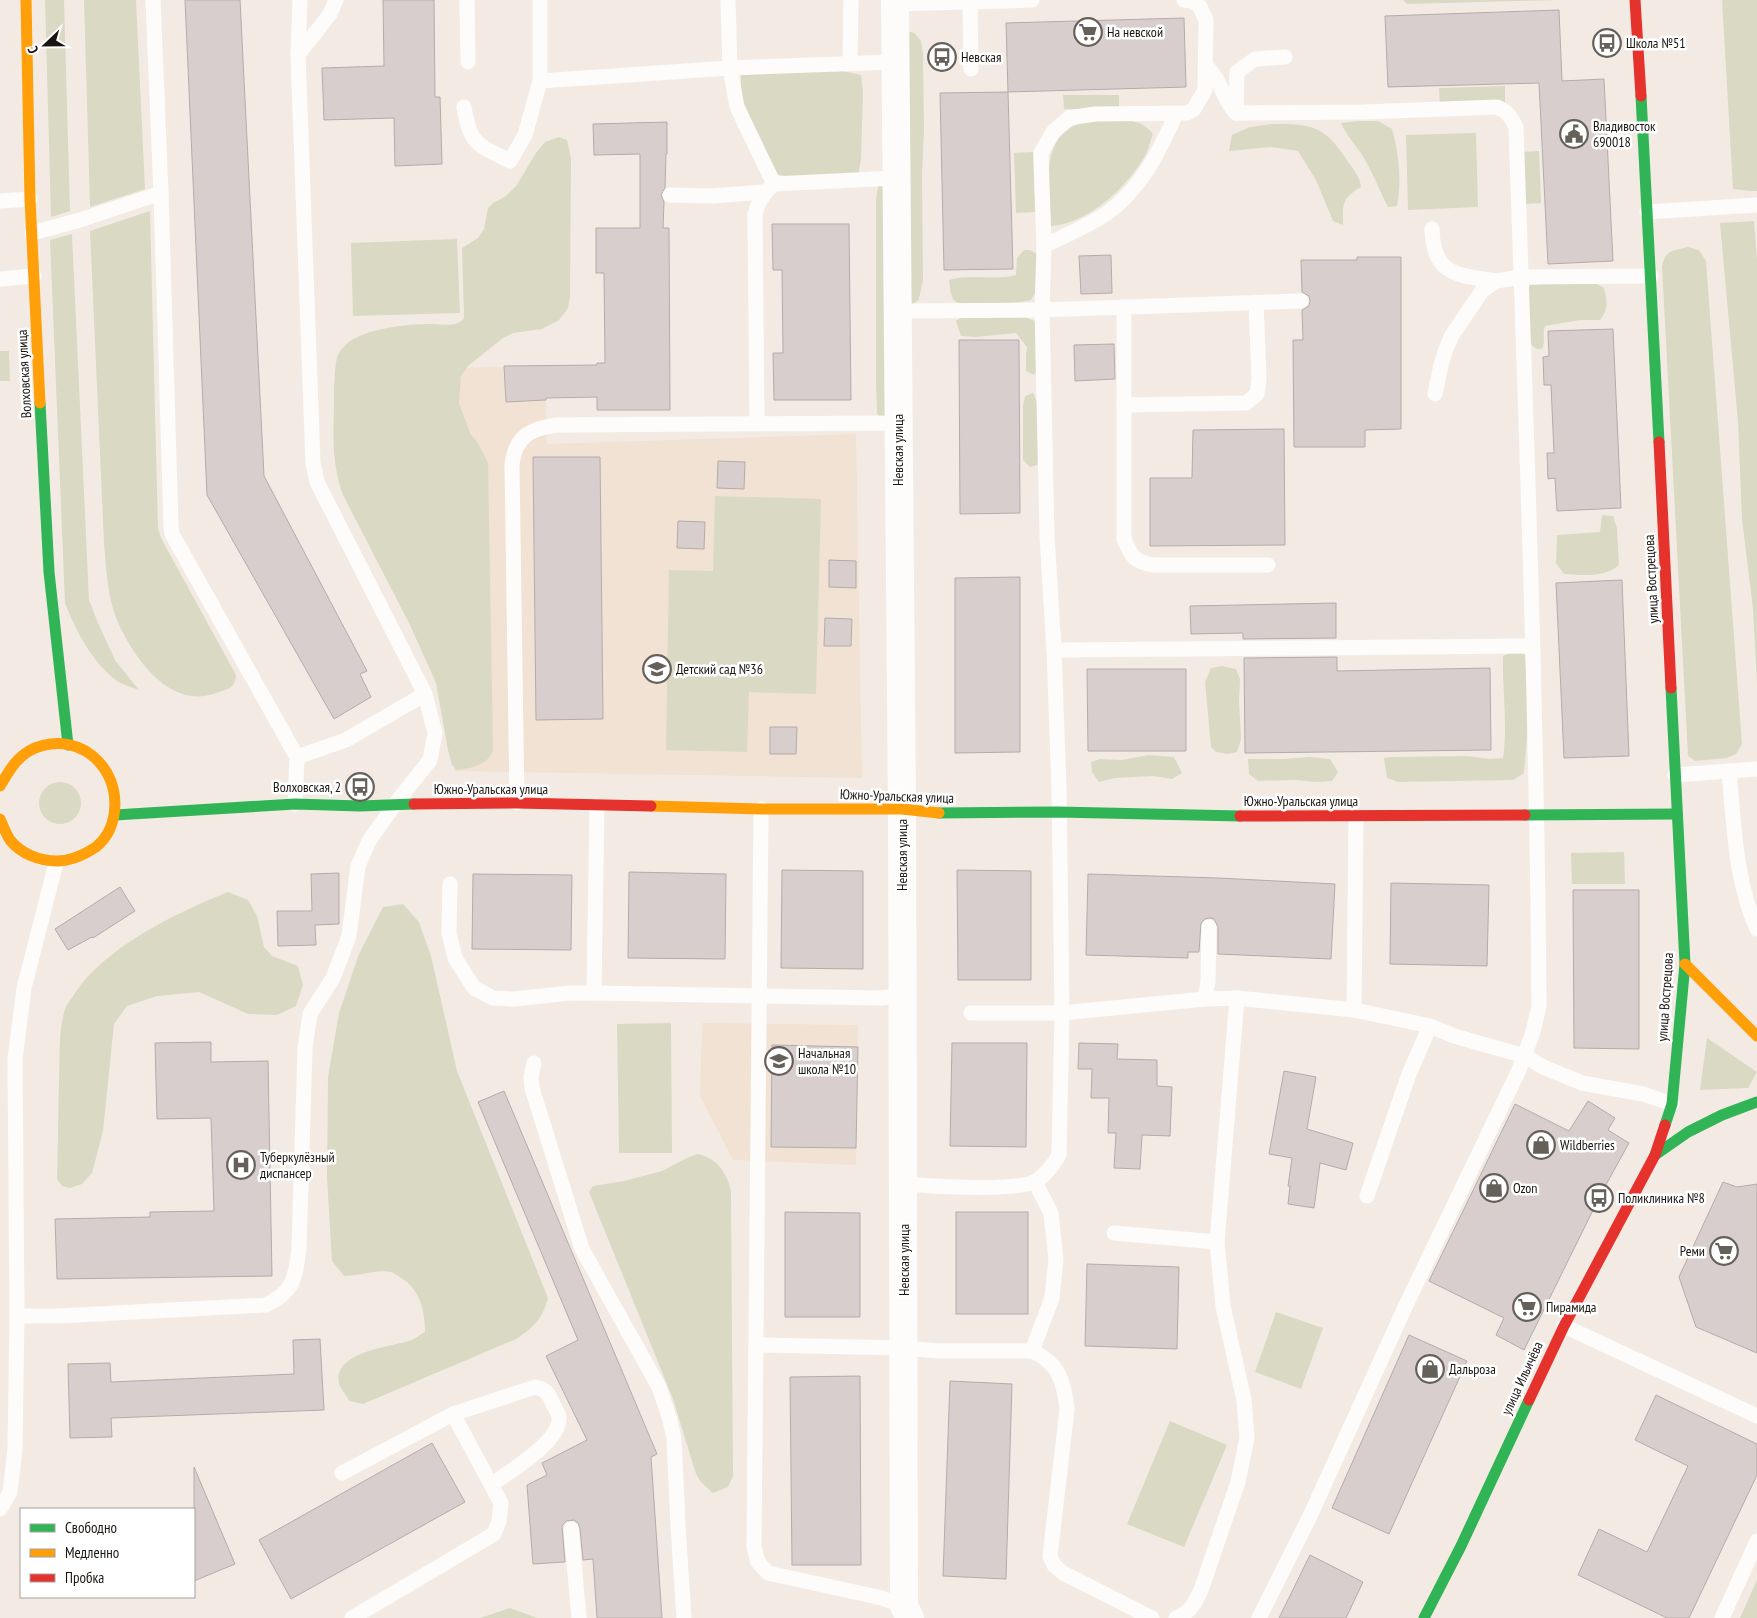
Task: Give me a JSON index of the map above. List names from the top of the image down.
{
  "streets": {
    "main road": [
      "Волховская улица",
      "улица Вострецова",
      "Южно-Уральская улица",
      "улица Ильичёва"
    ],
    "street": ["Невская улица"]
  },
  "crossings": [
    ["Невская улица", "Южно-Уральская улица"],
    ["улица Вострецова", "Южно-Уральская улица"],
    ["улица Вострецова", "улица Ильичёва"]
  ],
  "places": {
    "supermarket": ["На невской", "Реми", "Пирамида"],
    "bus stop": [
      "Школа №51",
      "Невская",
      "Волховская, 2",
      "Поликлиника №8"
    ],
    "public building": ["Владивосток 690018"],
    "school or university": ["Детский сад №36", "Начальная школа №10"],
    "shop": ["Wildberries", "Ozon", "Дальроза"],
    "hospital": ["Туберкулёзный диспансер"]
  },
  "legend": ["Свободно", "Медленно", "Пробка"],
  "north": "left"
}
